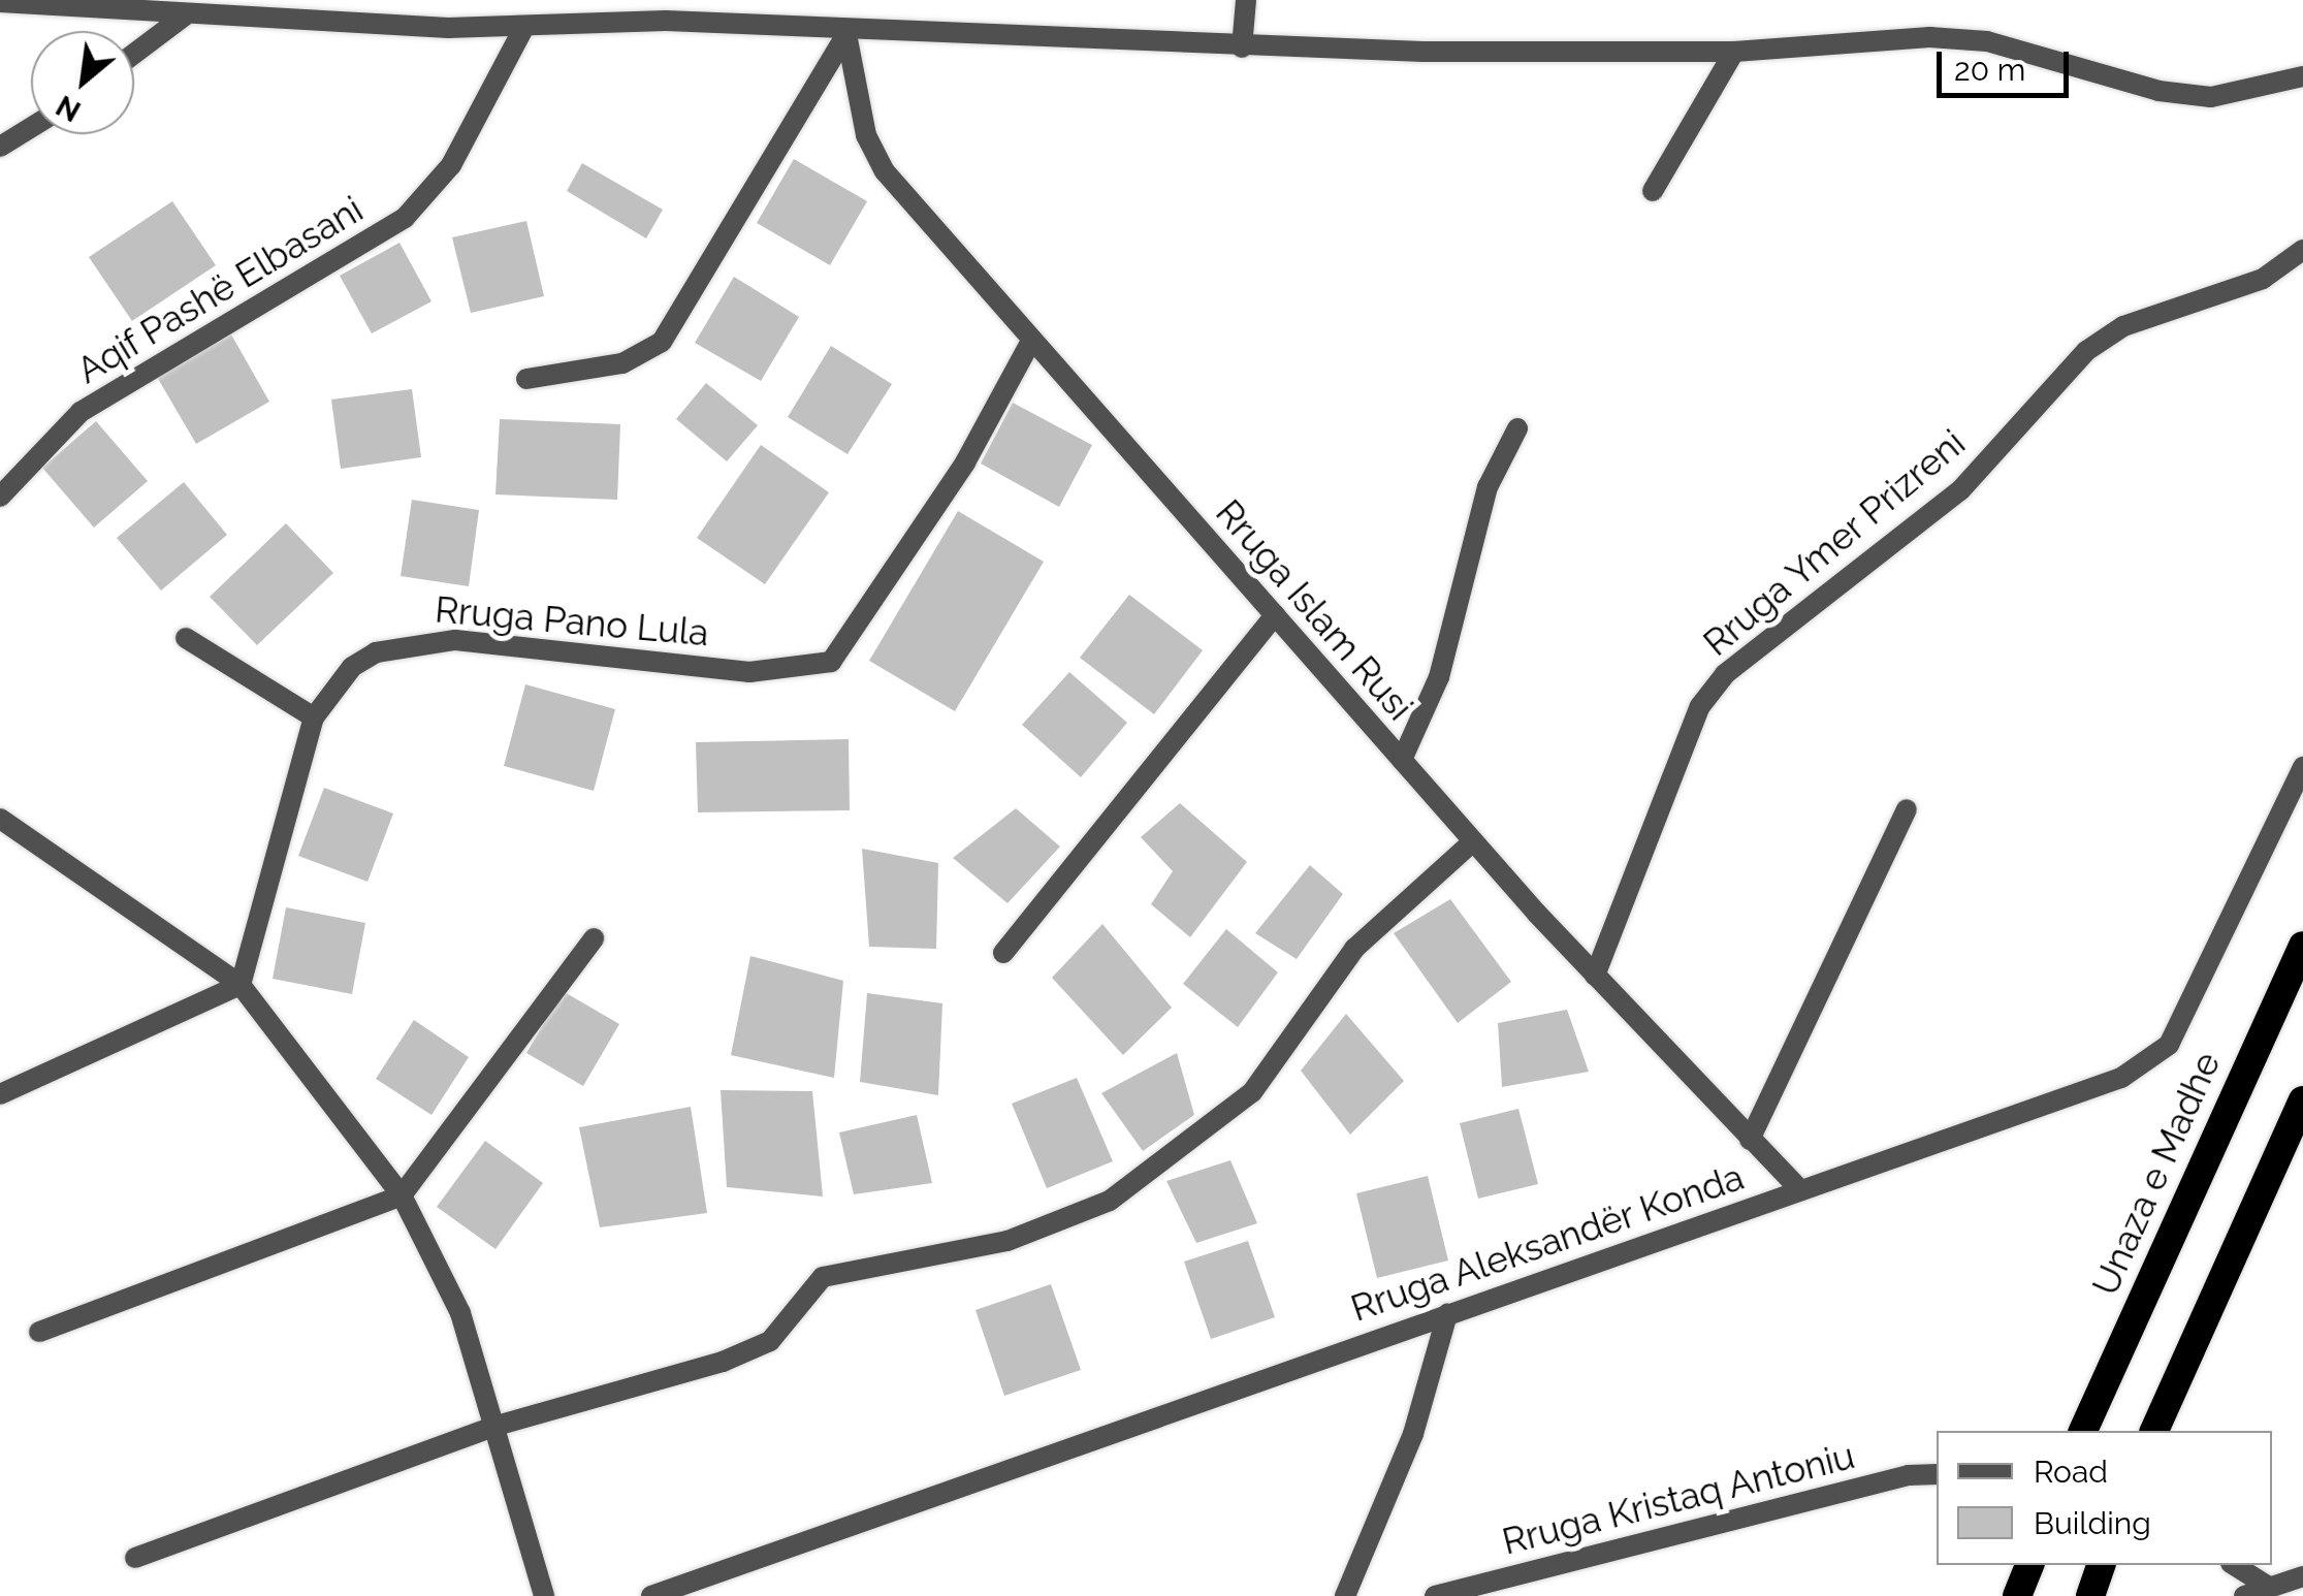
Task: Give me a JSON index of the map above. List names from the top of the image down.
{
  "streets": {
    "highway": ["Unaza e Madhe"],
    "street": [
      "Aqif Pashë Elbasani",
      "Rruga Ymer Prizreni",
      "Rruga Islam Rusi",
      "Rruga Pano Lula",
      "Rruga Aleksandër Konda",
      "Rruga Kristaq Antoniu"
    ]
  },
  "crossings": [
    ["Rruga Ymer Prizreni", "Rruga Islam Rusi"],
    ["Rruga Islam Rusi", "Rruga Pano Lula"],
    ["Rruga Islam Rusi", "Rruga Aleksandër Konda"]
  ],
  "legend": ["Road", "Building"],
  "scale_bar": "20 m",
  "north": "bottom left"
}
